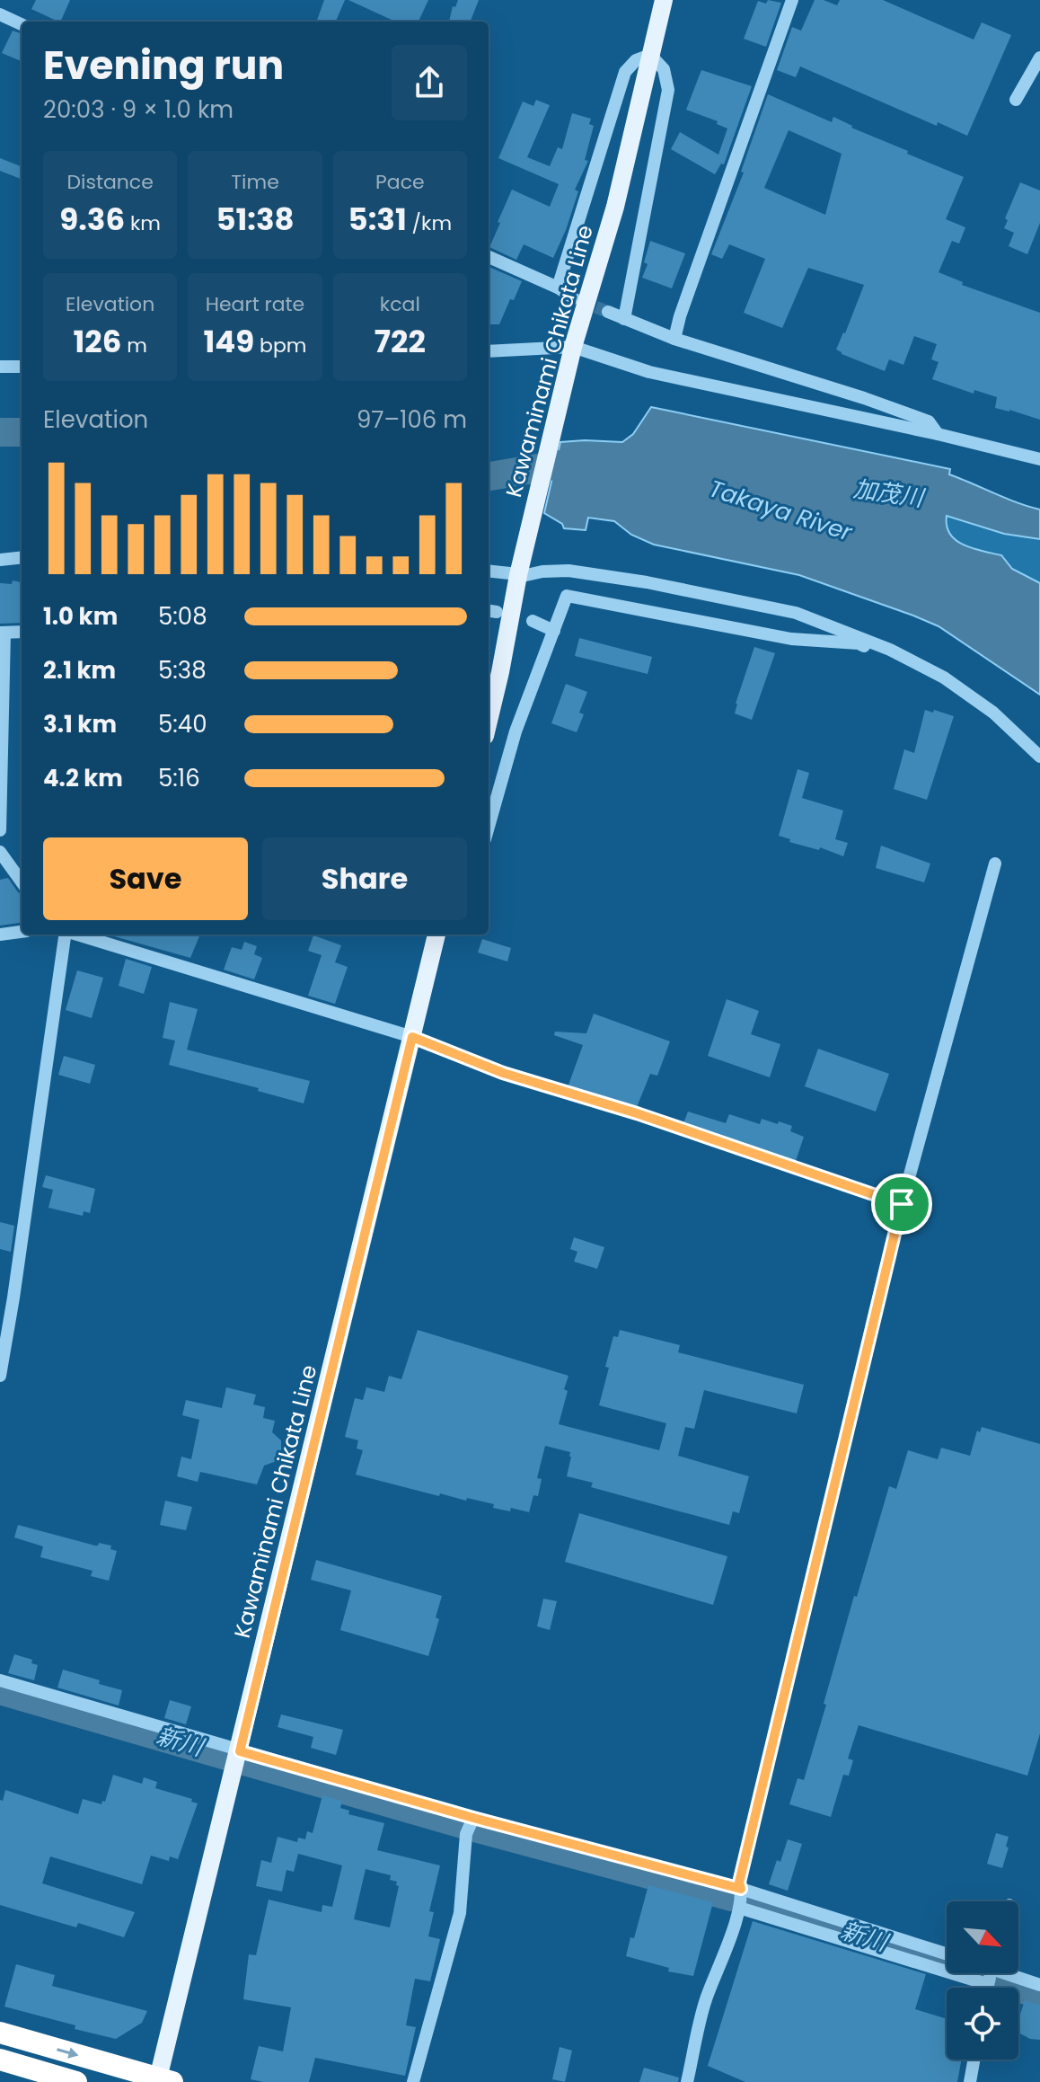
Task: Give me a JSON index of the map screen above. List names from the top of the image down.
{
  "streets": {
    "main road": ["Kawaminami Chikata Line"]
  },
  "water": ["加茂川", "Takaya River", "新川"],
  "north": "bottom right",
  "page": {
    "heading": ["Evening run", "20:03 · 9 × 1.0 km"],
    "stats": [
      ["Distance", "9.36 km"],
      ["Time", "51:38"],
      ["Pace", "5:31 /km"],
      ["Elevation", "126 m"],
      ["Heart rate", "149 bpm"],
      ["kcal", "722"]
    ],
    "chart": ["Elevation", "97–106 m"],
    "list": [
      {
        "name": "1.0 km",
        "note": "5:08"
      },
      {
        "name": "2.1 km",
        "note": "5:38"
      },
      {
        "name": "3.1 km",
        "note": "5:40"
      },
      {
        "name": "4.2 km",
        "note": "5:16"
      }
    ],
    "buttons": ["Save", "Share"]
  }
}
